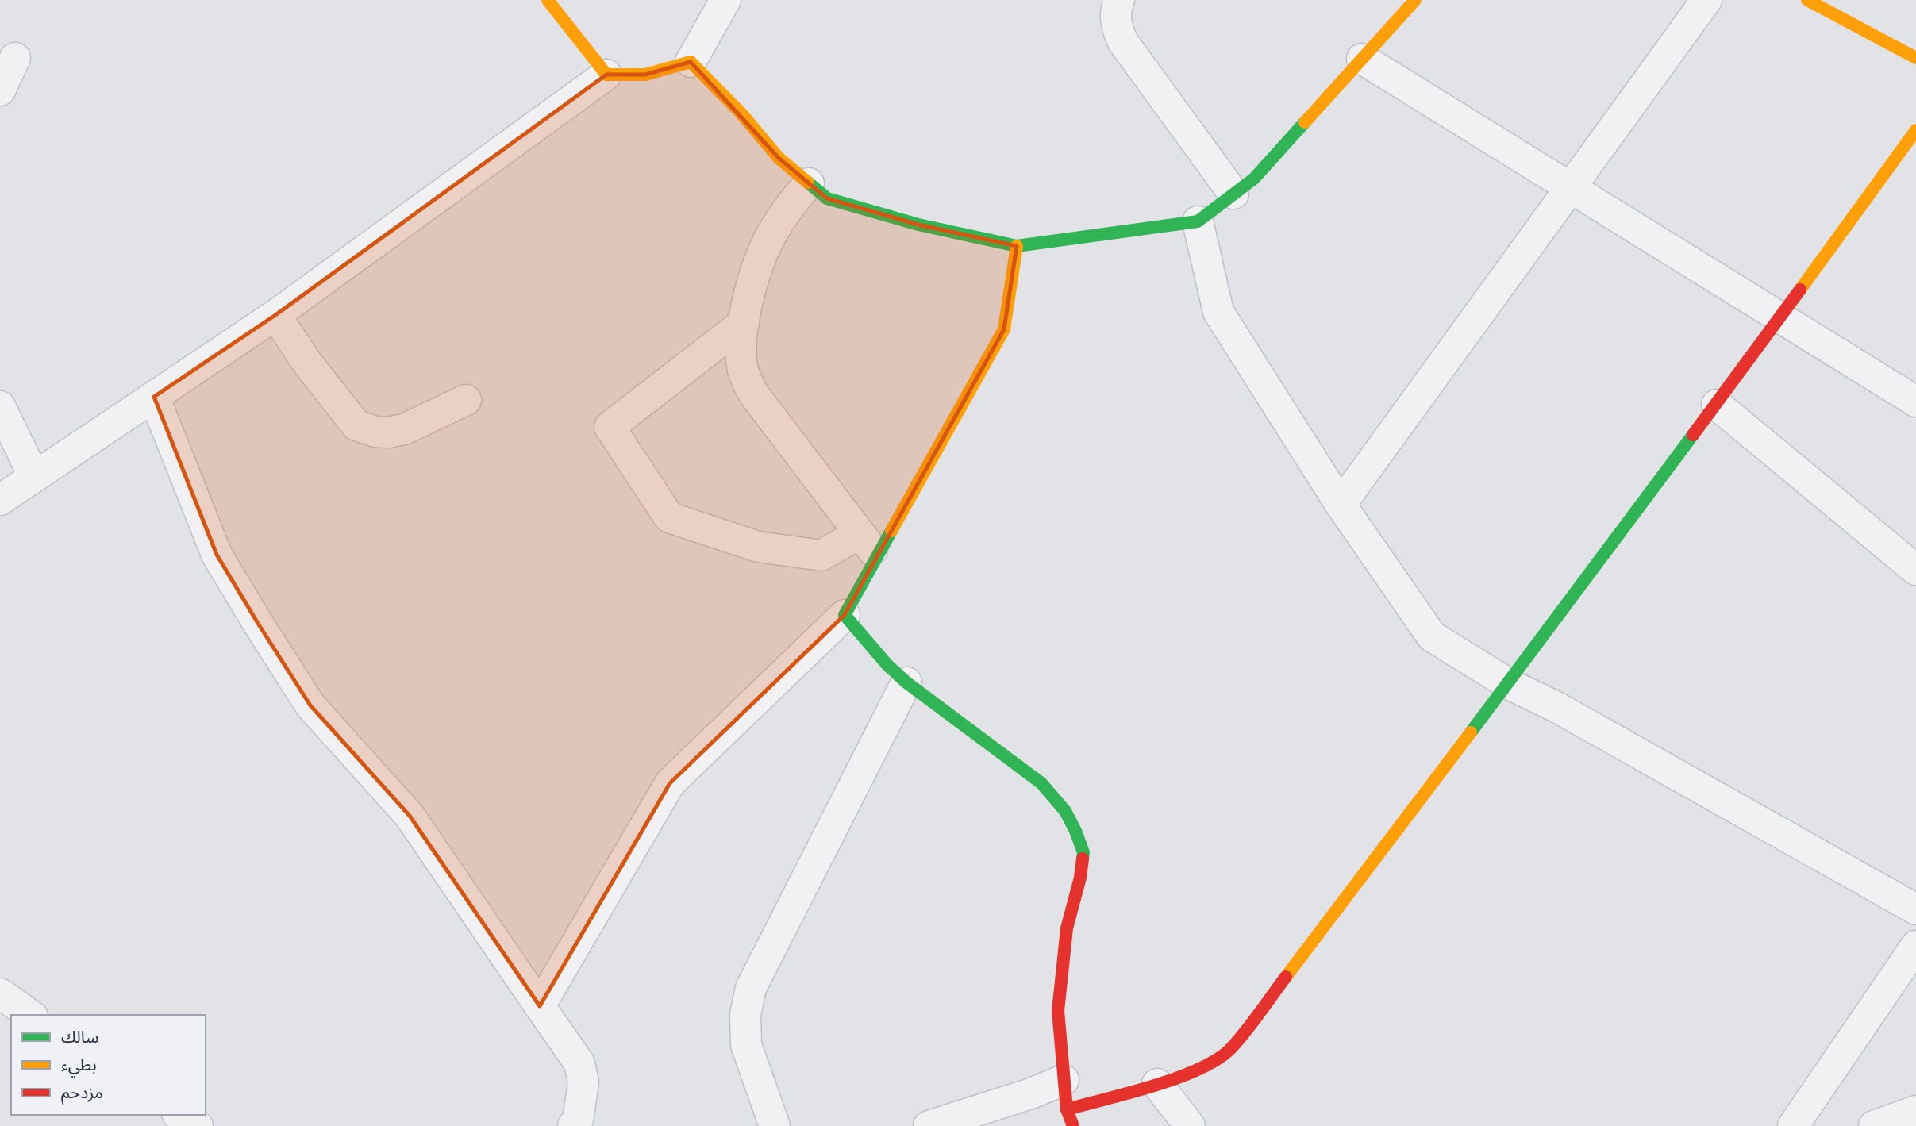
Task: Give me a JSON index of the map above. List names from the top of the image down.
{
  "legend": ["سالك", "بطيء", "مزدحم"]
}
